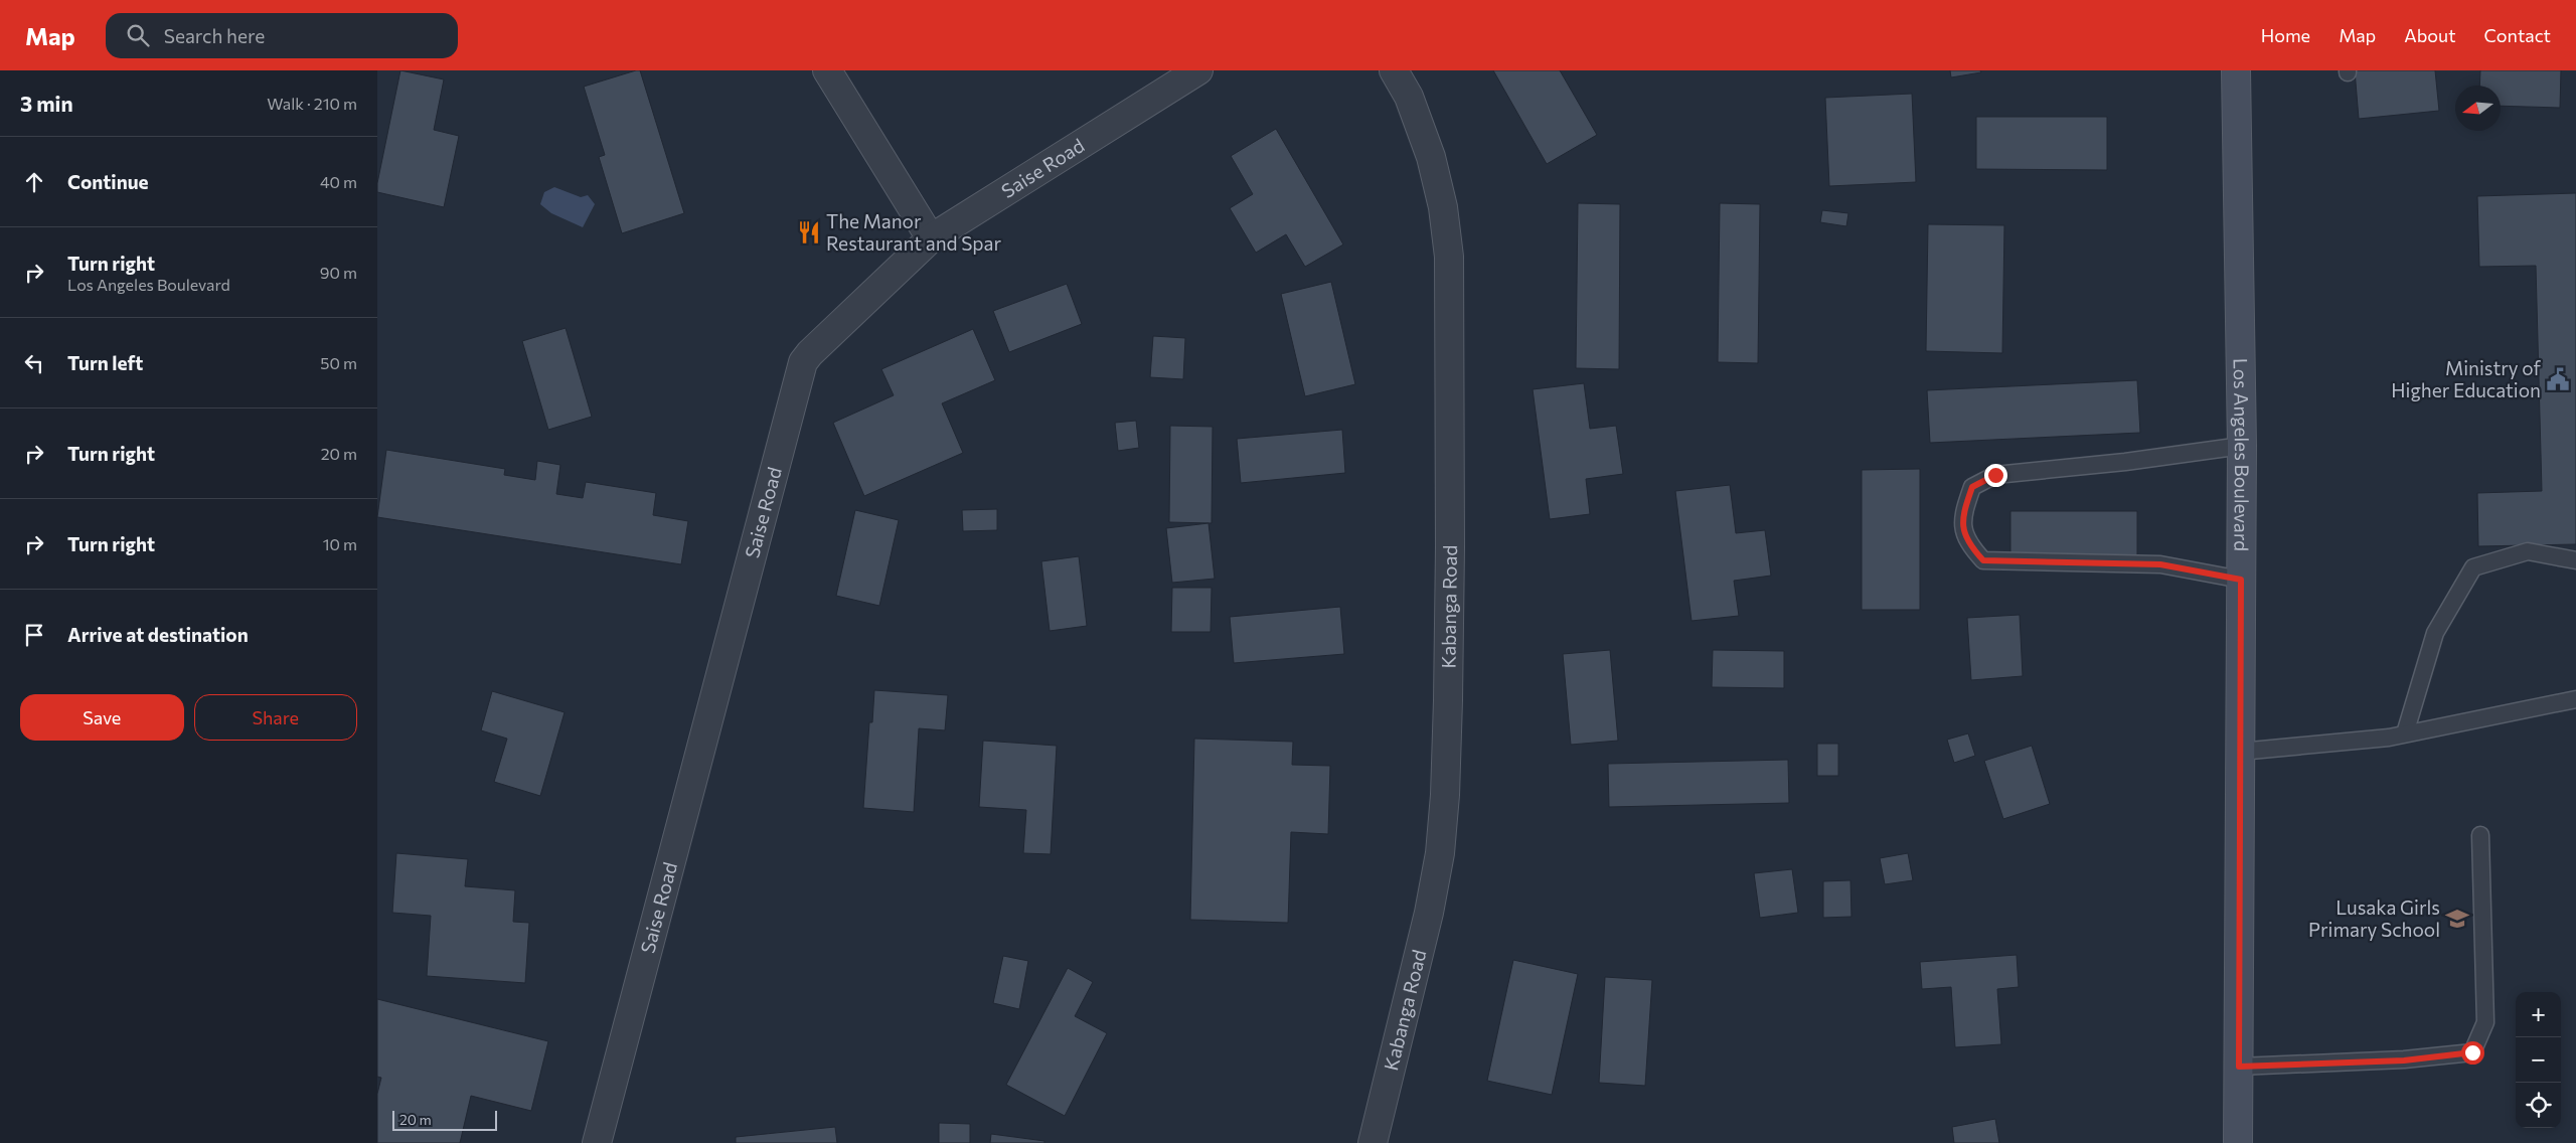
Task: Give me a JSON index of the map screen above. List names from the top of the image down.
{
  "streets": {
    "main road": ["Los Angeles Boulevard"],
    "street": ["Saise Road", "Kabanga Road"]
  },
  "places": {
    "restaurant": ["The Manor Restaurant and Spar"],
    "public building": ["Ministry of Higher Education"],
    "school or university": ["Lusaka Girls Primary School"]
  },
  "scale_bar": "20 m",
  "north": "left",
  "page": {
    "header": "Map",
    "search": "Search here",
    "nav": [
      "Home",
      "Map",
      "About",
      "Contact"
    ],
    "heading": ["3 min", "Walk · 210 m"],
    "list": [
      ["Continue", "40 m"],
      ["Turn right", "Los Angeles Boulevard", "90 m"],
      ["Turn left", "50 m"],
      ["Turn right", "20 m"],
      ["Turn right", "10 m"],
      "Arrive at destination"
    ],
    "buttons": ["Save", "Share"],
    "map_buttons": ["+", "−"],
    "scale": "20 m"
  }
}
